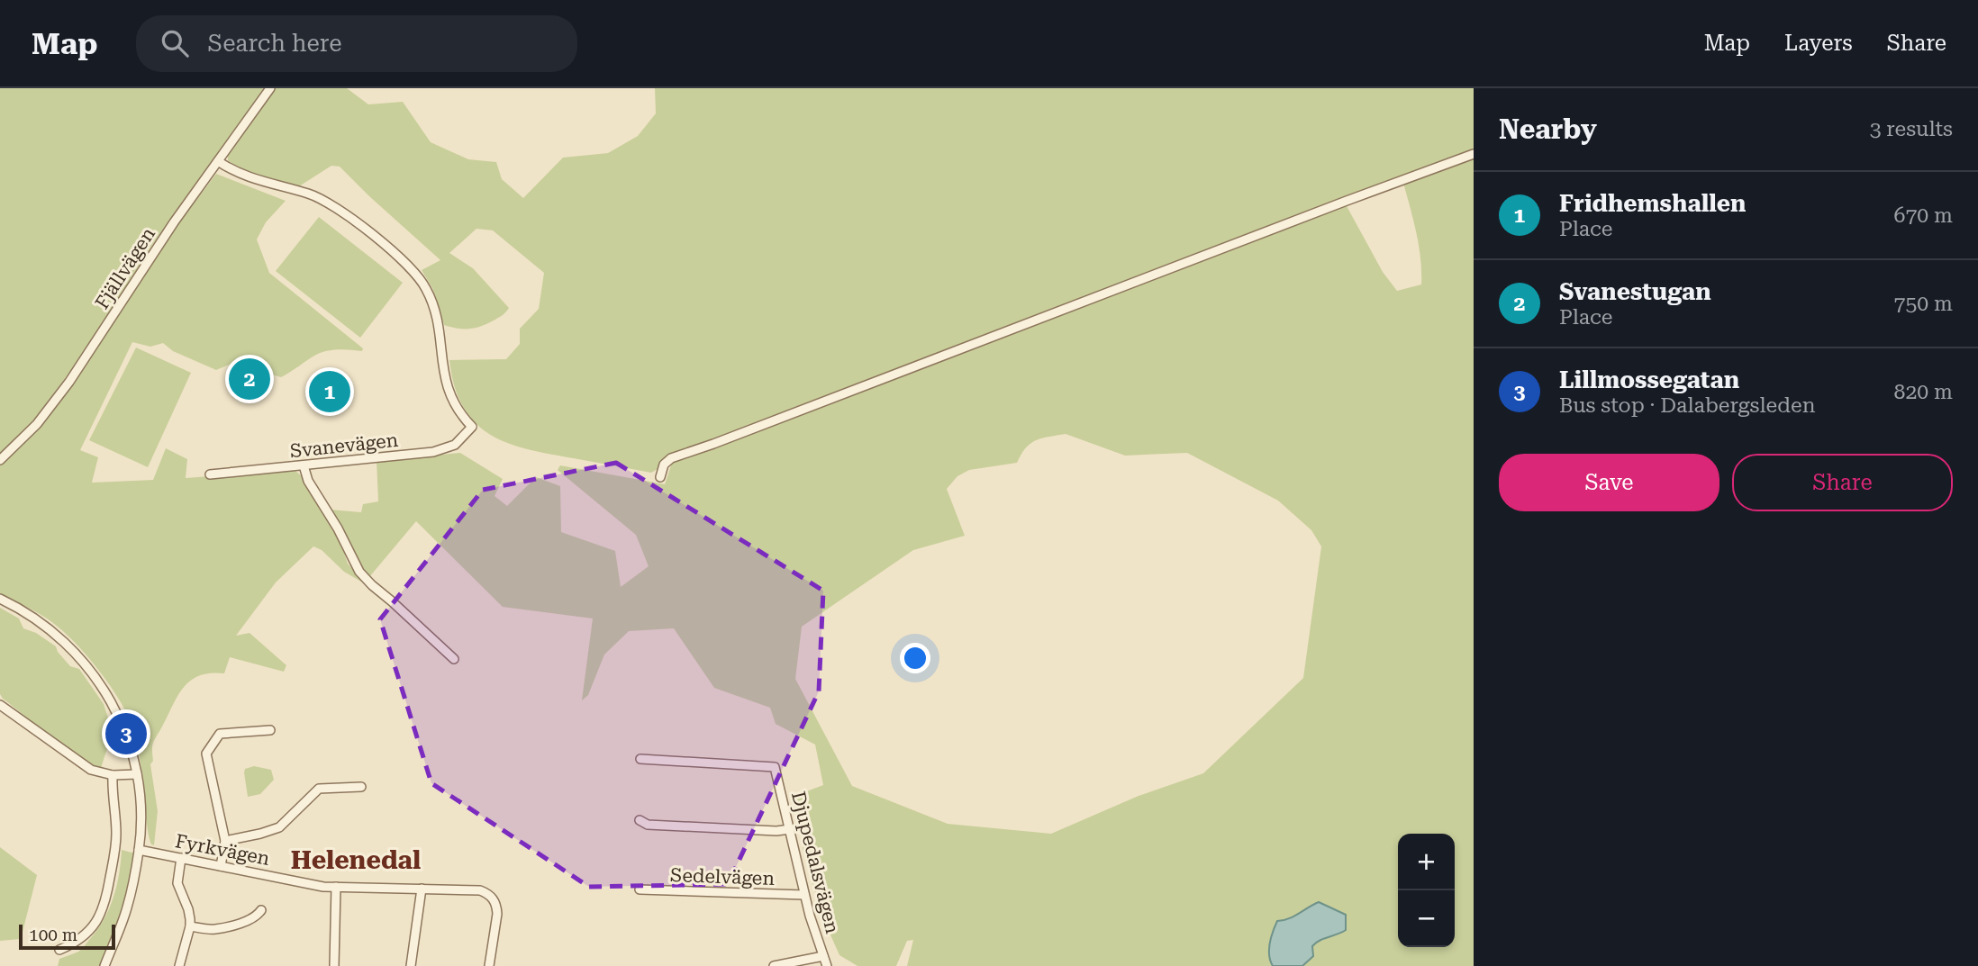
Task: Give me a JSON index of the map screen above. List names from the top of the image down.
{
  "streets": {
    "street": [
      "Fjällvägen",
      "Svanevägen",
      "Fyrkvägen",
      "Djupedalsvägen",
      "Sedelvägen"
    ]
  },
  "crossings": [
    ["Fjällvägen", "Svanevägen"],
    ["Djupedalsvägen", "Sedelvägen"]
  ],
  "districts": ["Helenedal"],
  "scale_bar": "100 m",
  "page": {
    "header": "Map",
    "search": "Search here",
    "nav": ["Map", "Layers", "Share"],
    "heading": ["Nearby", "3 results"],
    "list": [
      {
        "mark": "1",
        "name": "Fridhemshallen",
        "note": "Place",
        "value": "670 m"
      },
      {
        "mark": "2",
        "name": "Svanestugan",
        "note": "Place",
        "value": "750 m"
      },
      {
        "mark": "3",
        "name": "Lillmossegatan",
        "note": "Bus stop · Dalabergsleden",
        "value": "820 m"
      }
    ],
    "pins": ["2", "1", "3"],
    "buttons": ["Save", "Share"],
    "map_buttons": ["+", "−"],
    "scale": "100 m"
  }
}
